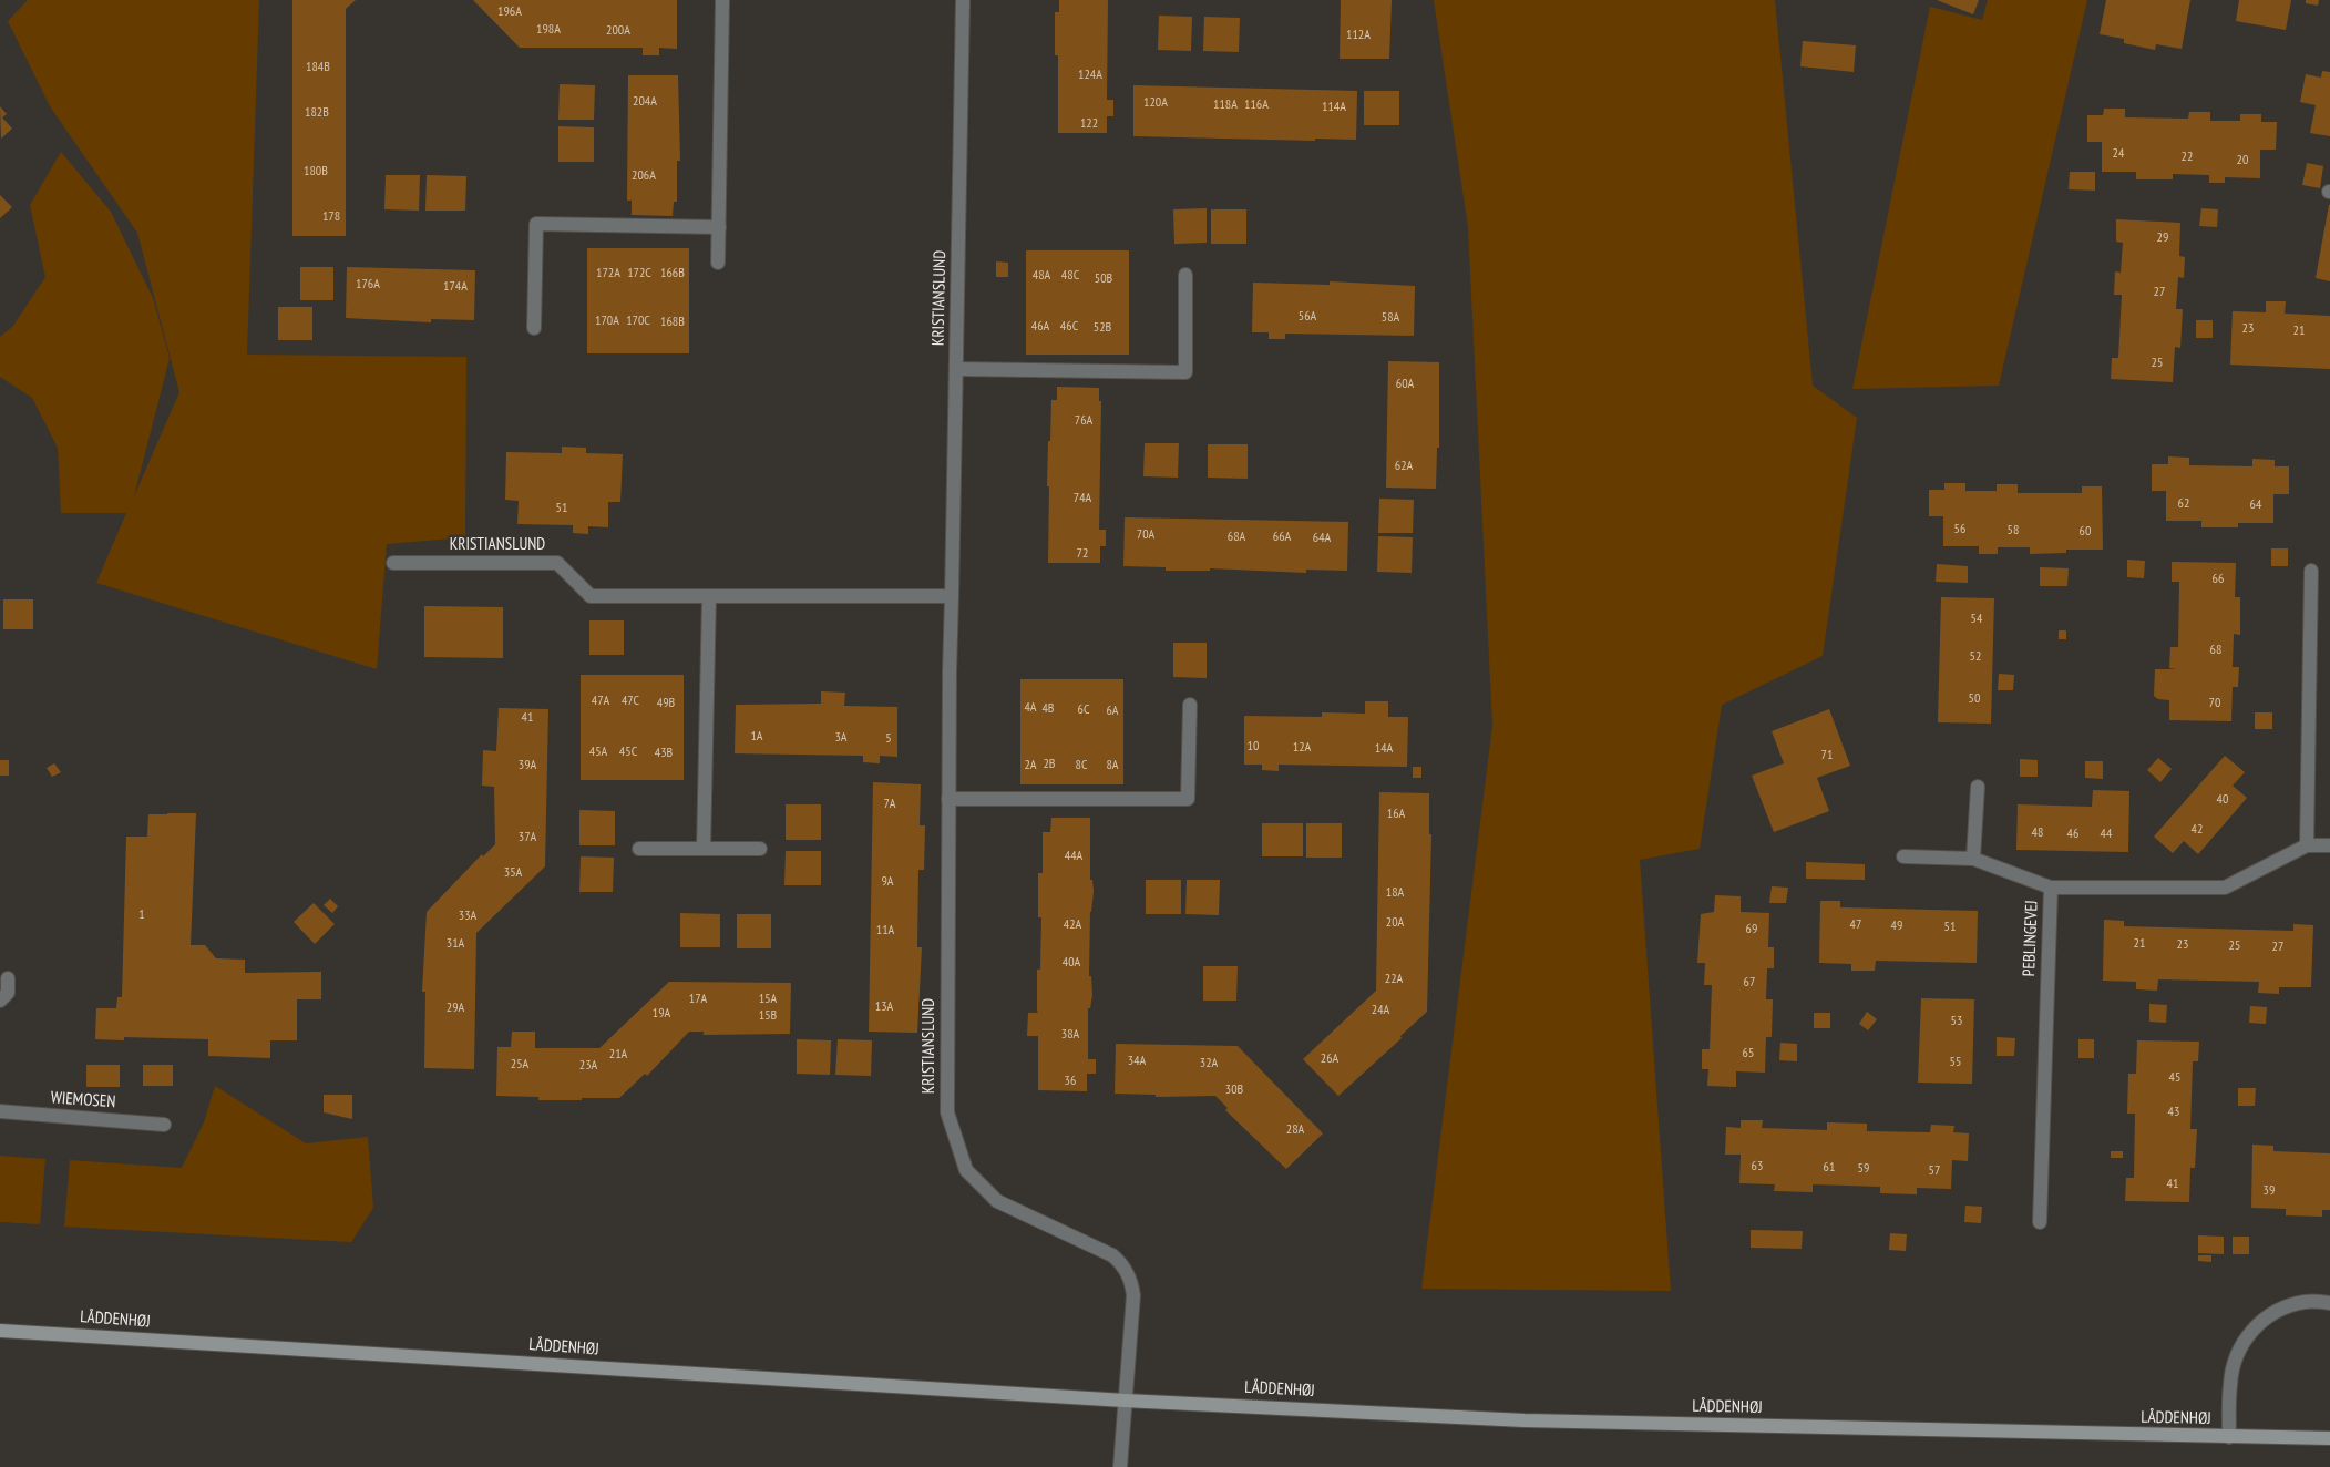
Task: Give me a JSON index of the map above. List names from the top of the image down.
{
  "streets": {
    "street": [
      "KRISTIANSLUND",
      "PEBLINGEVEJ",
      "WIEMOSEN",
      "LÅDDENHØJ"
    ]
  },
  "crossings": [
    ["KRISTIANSLUND", "LÅDDENHØJ"]
  ],
  "house_numbers": [
    "196A",
    "198A",
    "200A",
    "112A",
    "184B",
    "124A",
    "204A",
    "120A",
    "118A",
    "116A",
    "114A",
    "182B",
    "122",
    "24",
    "22",
    "20",
    "180B",
    "206A",
    "178",
    "29",
    "172A",
    "172C",
    "166B",
    "48A",
    "48C",
    "50B",
    "176A",
    "174A",
    "27",
    "56A",
    "58A",
    "170A",
    "170C",
    "168B",
    "46A",
    "46C",
    "52B",
    "23",
    "21",
    "25",
    "60A",
    "76A",
    "62A",
    "74A",
    "62",
    "64",
    "51",
    "56",
    "58",
    "60",
    "70A",
    "68A",
    "66A",
    "64A",
    "72",
    "66",
    "54",
    "68",
    "52",
    "50",
    "47A",
    "47C",
    "49B",
    "70",
    "4A",
    "4B",
    "6C",
    "6A",
    "41",
    "1A",
    "3A",
    "5",
    "10",
    "12A",
    "14A",
    "45A",
    "45C",
    "43B",
    "71",
    "2B",
    "39A",
    "2A",
    "8C",
    "8A",
    "40",
    "7A",
    "16A",
    "42",
    "48",
    "46",
    "44",
    "37A",
    "44A",
    "35A",
    "9A",
    "18A",
    "1",
    "33A",
    "20A",
    "42A",
    "47",
    "49",
    "51",
    "69",
    "11A",
    "31A",
    "21",
    "23",
    "25",
    "27",
    "40A",
    "22A",
    "67",
    "17A",
    "15A",
    "13A",
    "29A",
    "24A",
    "19A",
    "15B",
    "53",
    "38A",
    "65",
    "21A",
    "26A",
    "34A",
    "55",
    "32A",
    "25A",
    "23A",
    "45",
    "36",
    "30B",
    "43",
    "28A",
    "63",
    "61",
    "59",
    "57",
    "41",
    "39"
  ]
}
